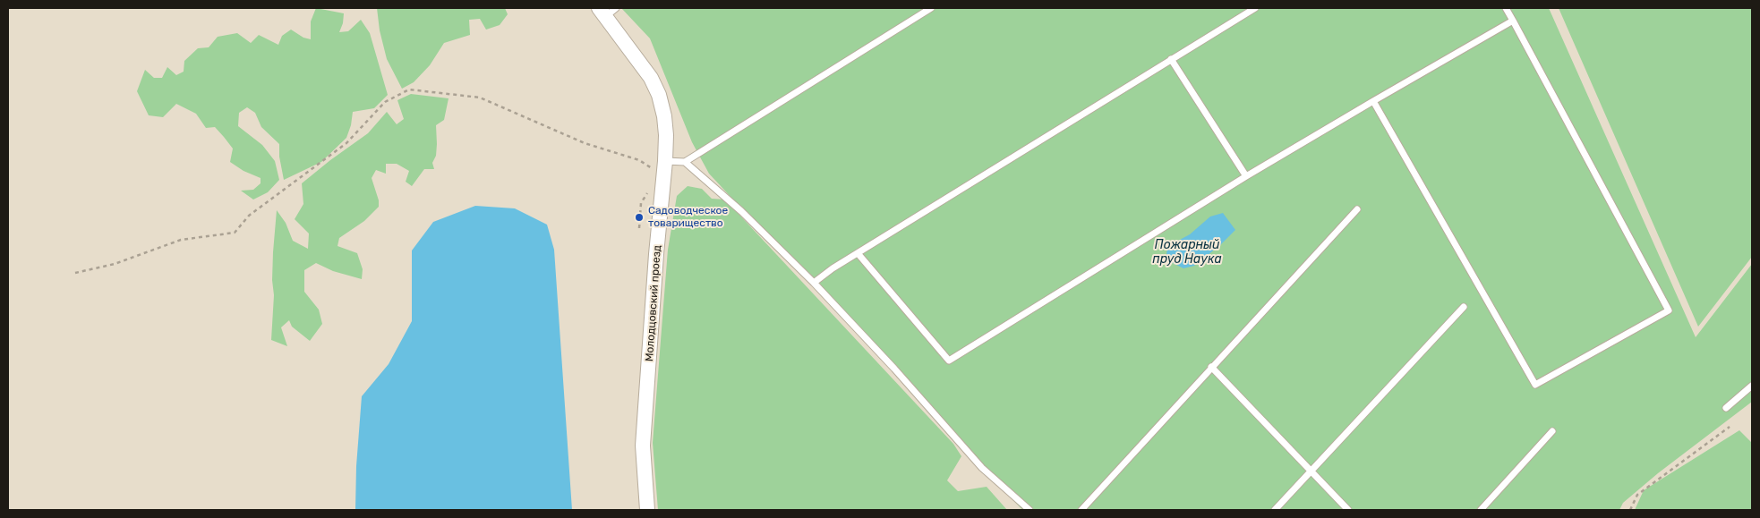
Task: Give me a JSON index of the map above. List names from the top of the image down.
{
  "streets": {
    "street": ["Молодцовский проезд"]
  },
  "water": ["Пожарный пруд Наука"],
  "places": ["Садоводческое товарищество"]
}
